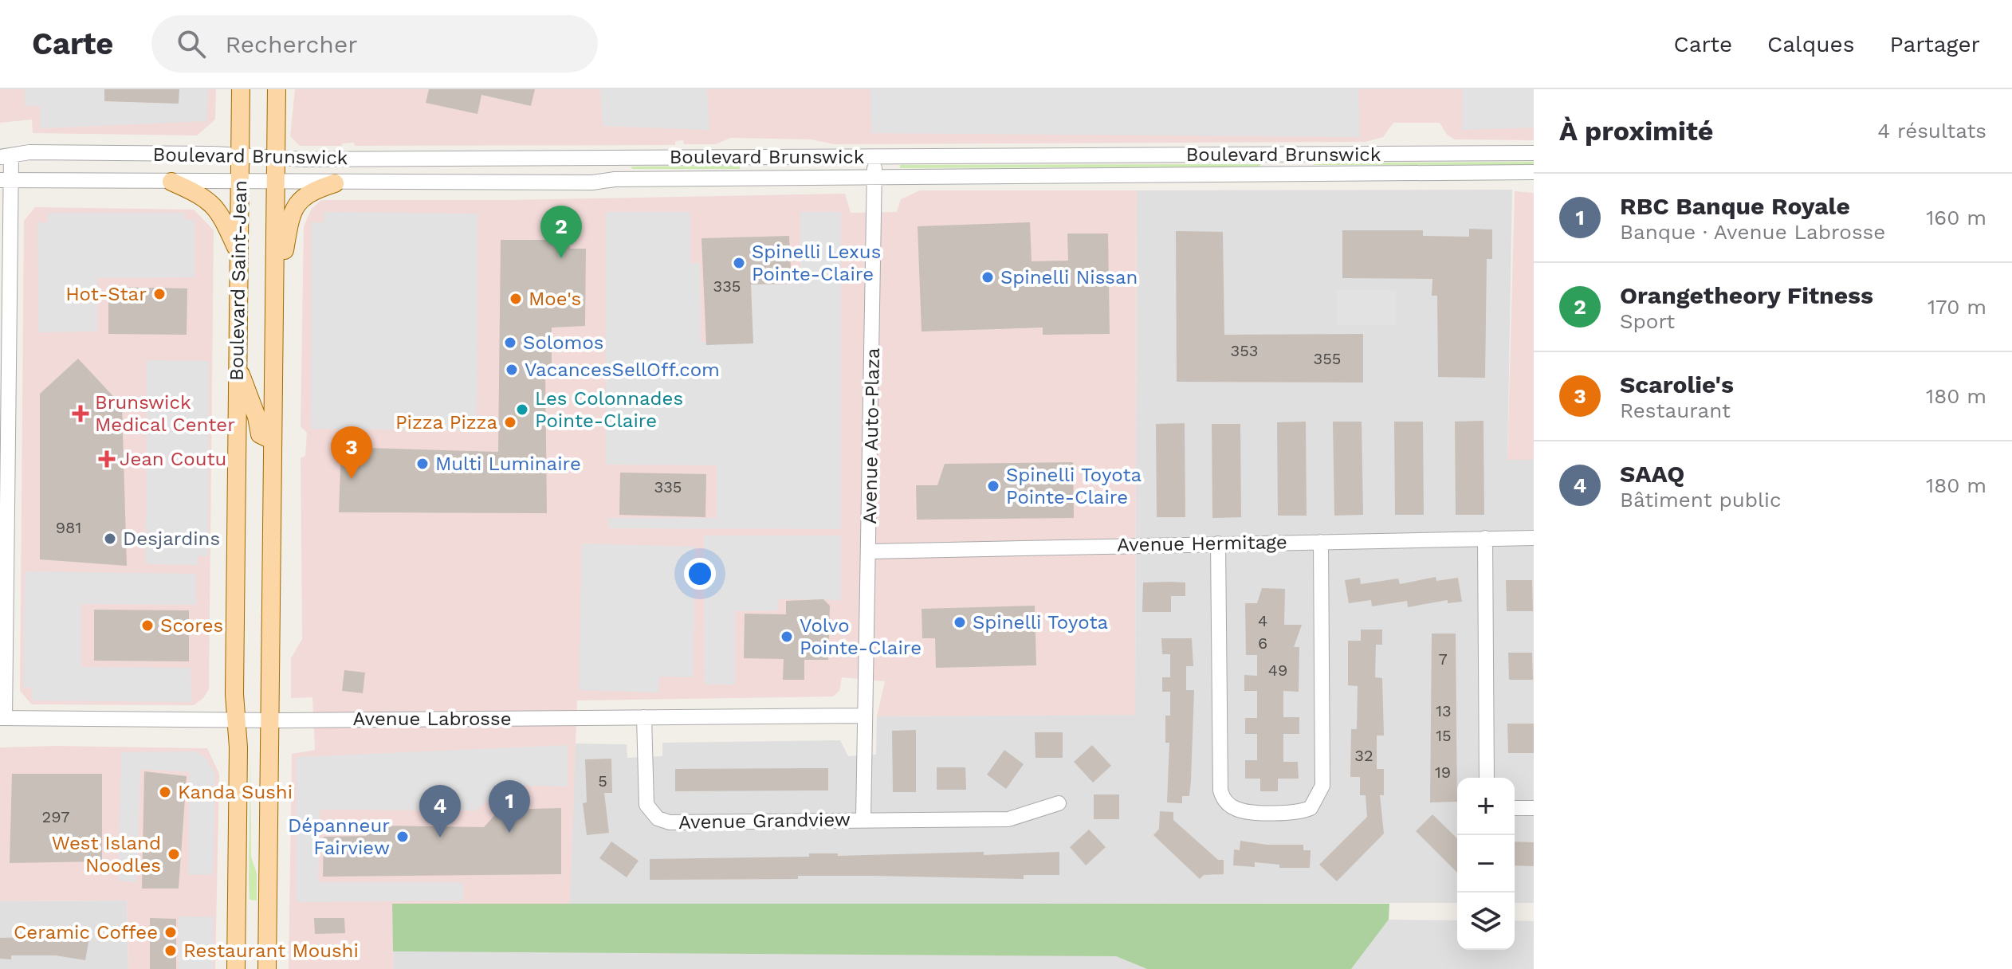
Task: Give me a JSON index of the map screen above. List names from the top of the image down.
{
  "streets": {
    "main road": ["Boulevard Saint-Jean"],
    "street": [
      "Boulevard Brunswick",
      "Avenue Auto-Plaza",
      "Avenue Hermitage",
      "Avenue Labrosse",
      "Avenue Grandview"
    ]
  },
  "crossings": [
    ["Boulevard Brunswick", "Boulevard Saint-Jean"],
    ["Boulevard Brunswick", "Avenue Auto-Plaza"],
    ["Boulevard Saint-Jean", "Avenue Labrosse"],
    ["Avenue Auto-Plaza", "Avenue Hermitage"],
    ["Avenue Auto-Plaza", "Avenue Labrosse"],
    ["Avenue Auto-Plaza", "Avenue Grandview"],
    ["Avenue Labrosse", "Avenue Grandview"]
  ],
  "places": {
    "other": [
      "Spinelli Lexus Pointe-Claire",
      "Spinelli Nissan",
      "Hot-Star",
      "Moe's",
      "Solomos",
      "VacancesSellOff.com",
      "Les Colonnades Pointe-Claire",
      "Pizza Pizza",
      "Multi Luminaire",
      "Spinelli Toyota Pointe-Claire",
      "Desjardins",
      "Spinelli Toyota",
      "Scores",
      "Volvo Pointe-Claire",
      "Kanda Sushi",
      "Dépanneur Fairview",
      "West Island Noodles",
      "Ceramic Coffee",
      "Restaurant Moushi"
    ],
    "health": ["Brunswick Medical Center", "Jean Coutu"]
  },
  "house_numbers": [
    "335",
    "353",
    "355",
    "335",
    "981",
    "4",
    "6",
    "7",
    "49",
    "13",
    "15",
    "32",
    "19",
    "5",
    "297"
  ],
  "page": {
    "header": "Carte",
    "search": "Rechercher",
    "nav": ["Carte", "Calques", "Partager"],
    "heading": ["À proximité", "4 résultats"],
    "list": [
      {
        "mark": "1",
        "name": "RBC Banque Royale",
        "note": "Banque · Avenue Labrosse",
        "value": "160 m"
      },
      {
        "mark": "2",
        "name": "Orangetheory Fitness",
        "note": "Sport",
        "value": "170 m"
      },
      {
        "mark": "3",
        "name": "Scarolie's",
        "note": "Restaurant",
        "value": "180 m"
      },
      {
        "mark": "4",
        "name": "SAAQ",
        "note": "Bâtiment public",
        "value": "180 m"
      }
    ],
    "pins": [
      "2",
      "3",
      "1",
      "4"
    ],
    "map_buttons": ["+", "−"]
  }
}
